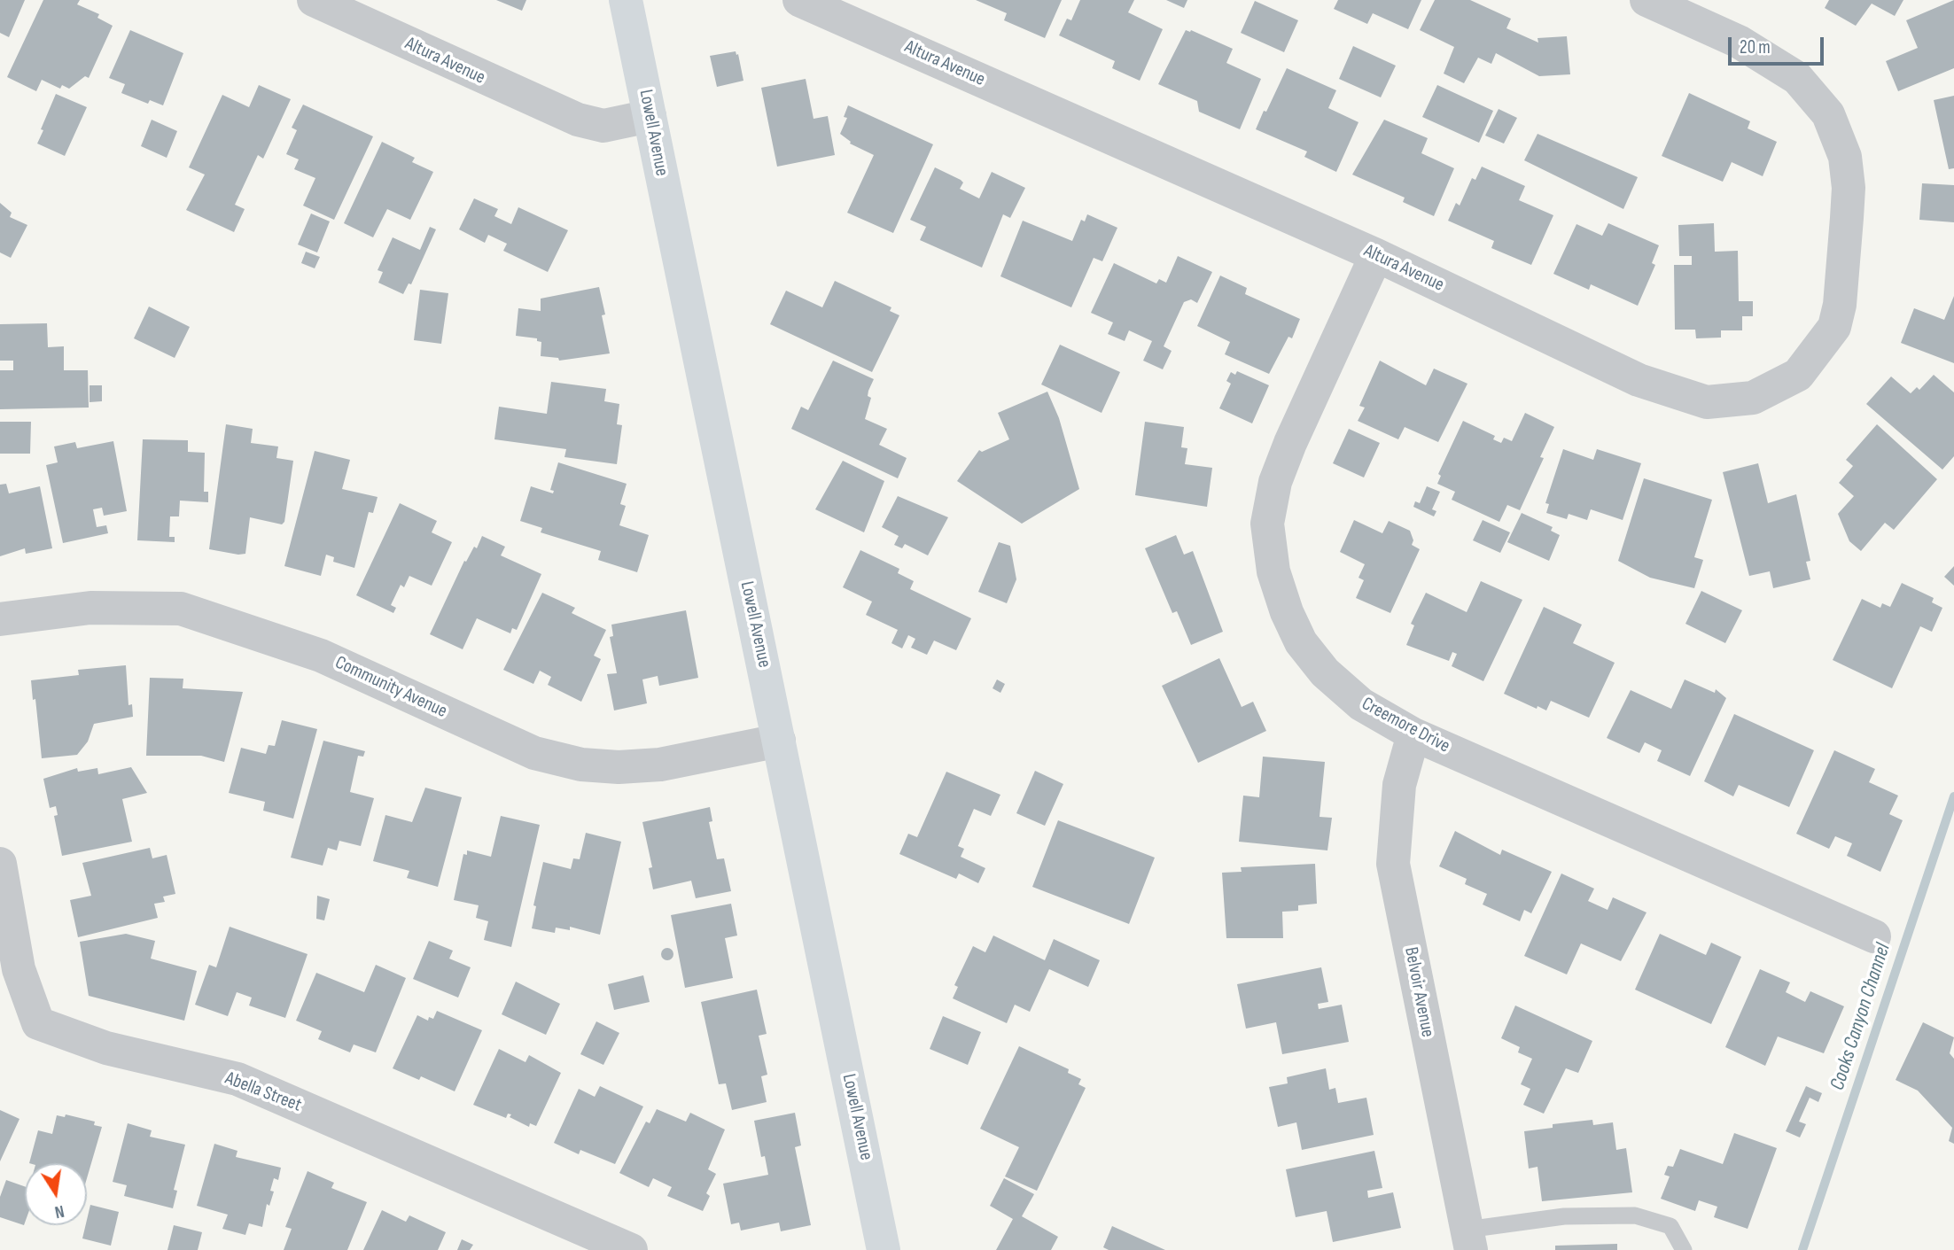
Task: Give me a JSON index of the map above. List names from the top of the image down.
{
  "streets": {
    "main road": ["Lowell Avenue"],
    "street": [
      "Altura Avenue",
      "Community Avenue",
      "Creemore Drive",
      "Belvoir Avenue",
      "Abella Street"
    ]
  },
  "crossings": [
    ["Altura Avenue", "Lowell Avenue"],
    ["Altura Avenue", "Creemore Drive"],
    ["Lowell Avenue", "Community Avenue"],
    ["Creemore Drive", "Belvoir Avenue"]
  ],
  "water": ["Cooks Canyon Channel"],
  "scale_bar": "20 m",
  "north": "bottom"
}
